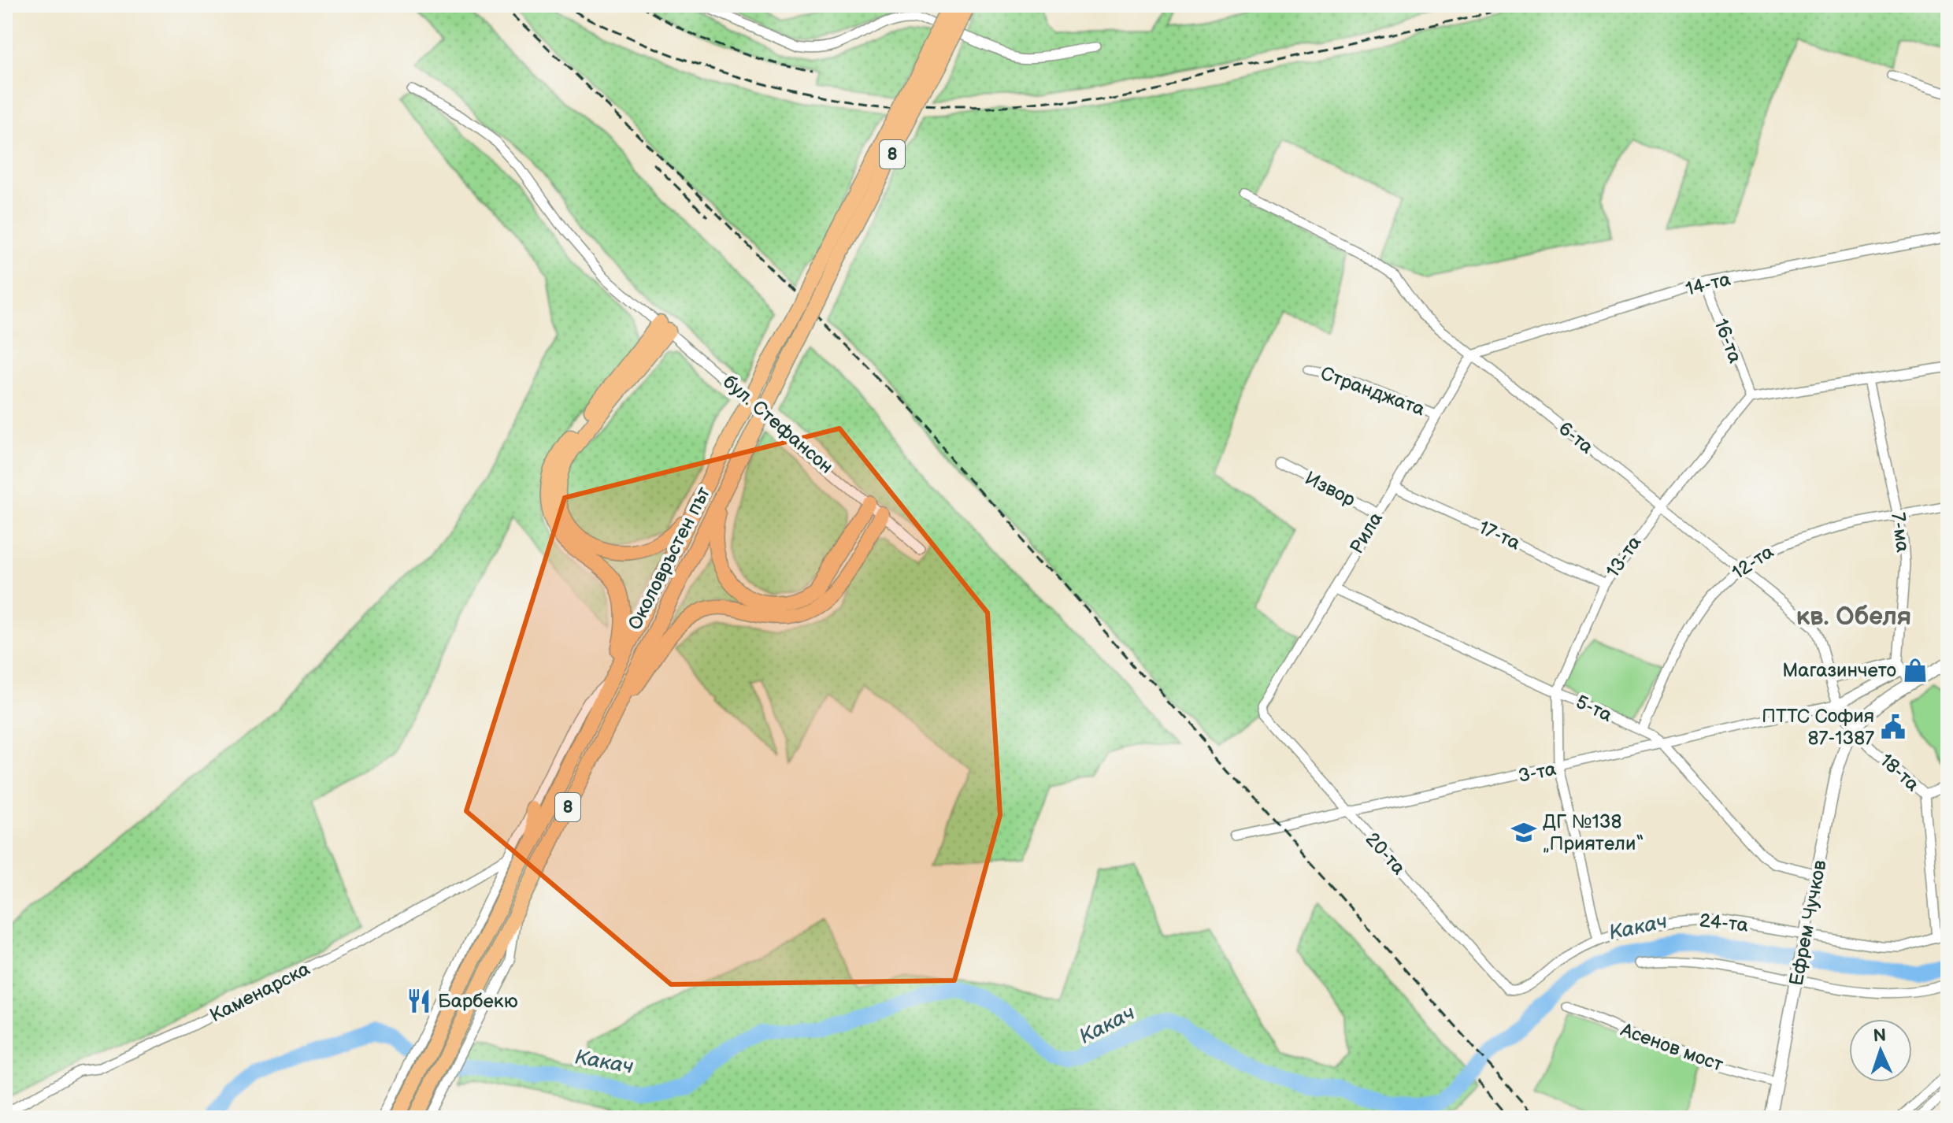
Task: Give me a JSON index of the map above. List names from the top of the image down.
{
  "streets": {
    "highway": ["8", "Околовръстен път"],
    "street": [
      "14-та",
      "16-та",
      "Странджата",
      "бул. Стефансон",
      "6-та",
      "Извор",
      "7-ма",
      "Рила",
      "17-та",
      "13-та",
      "12-та",
      "5-та",
      "3-та",
      "18-та",
      "20-та",
      "24-та",
      "Ефрем Чучков",
      "Каменарска",
      "Асенов мост"
    ]
  },
  "crossings": [
    ["14-та", "16-та"],
    ["14-та", "6-та"],
    ["14-та", "Рила"],
    ["16-та", "13-та"],
    ["Странджата", "Рила"],
    ["6-та", "Рила"],
    ["6-та", "13-та"],
    ["6-та", "12-та"],
    ["6-та", "3-та"],
    ["6-та", "18-та"],
    ["6-та", "Ефрем Чучков"],
    ["Извор", "Рила"],
    ["7-ма", "12-та"],
    ["7-ма", "3-та"],
    ["Рила", "17-та"],
    ["Рила", "5-та"],
    ["Рила", "20-та"],
    ["17-та", "13-та"],
    ["13-та", "5-та"],
    ["13-та", "3-та"],
    ["13-та", "24-та"],
    ["12-та", "5-та"],
    ["5-та", "3-та"],
    ["5-та", "Ефрем Чучков"],
    ["3-та", "20-та"],
    ["18-та", "24-та"],
    ["18-та", "Ефрем Чучков"],
    ["20-та", "24-та"],
    ["24-та", "Ефрем Чучков"],
    ["Ефрем Чучков", "Асенов мост"]
  ],
  "districts": ["кв. Обеля"],
  "water": ["Какач"],
  "places": {
    "shop": ["Магазинчето"],
    "public building": ["ПТТС София 87-1387"],
    "school or university": ["ДГ №138 „Приятели“"],
    "restaurant": ["Барбекю"]
  },
  "north": "top"
}
